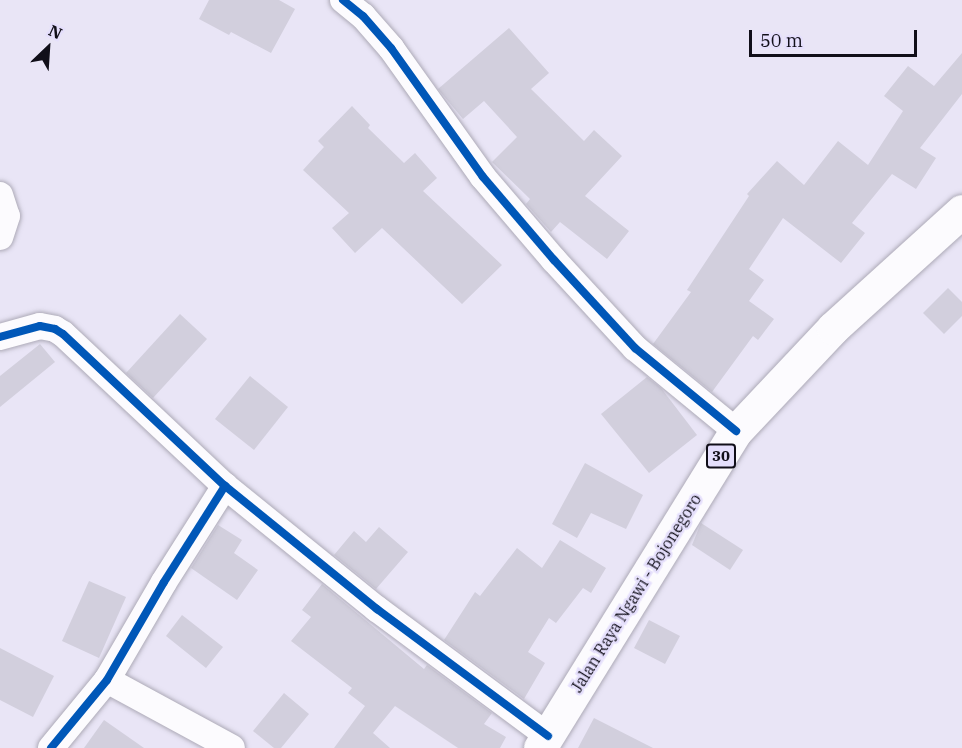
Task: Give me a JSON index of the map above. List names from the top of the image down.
{
  "streets": {
    "highway": ["30", "Jalan Raya Ngawi - Bojonegoro"]
  },
  "scale_bar": "50 m",
  "north": "top right"
}
